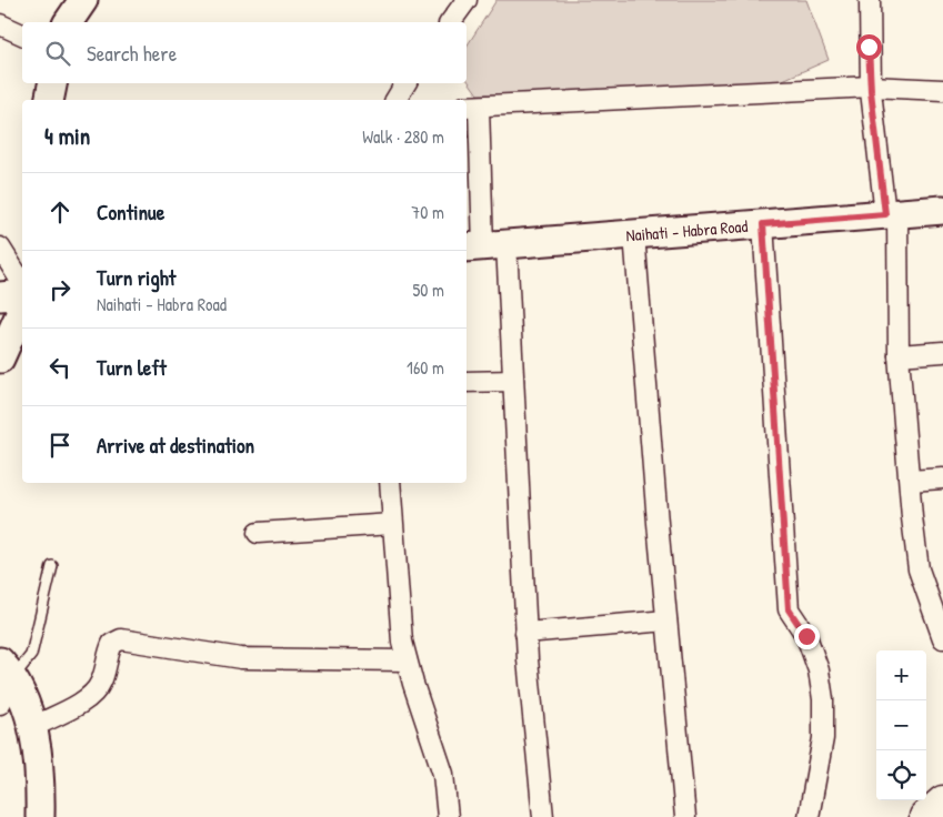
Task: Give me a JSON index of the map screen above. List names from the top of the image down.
{
  "streets": {
    "main road": ["Naihati - Habra Road"]
  },
  "page": {
    "search": "Search here",
    "heading": ["4 min", "Walk · 280 m"],
    "list": [
      ["Continue", "70 m"],
      ["Turn right", "Naihati - Habra Road", "50 m"],
      ["Turn left", "160 m"],
      "Arrive at destination"
    ],
    "map_buttons": ["+", "−"]
  }
}
